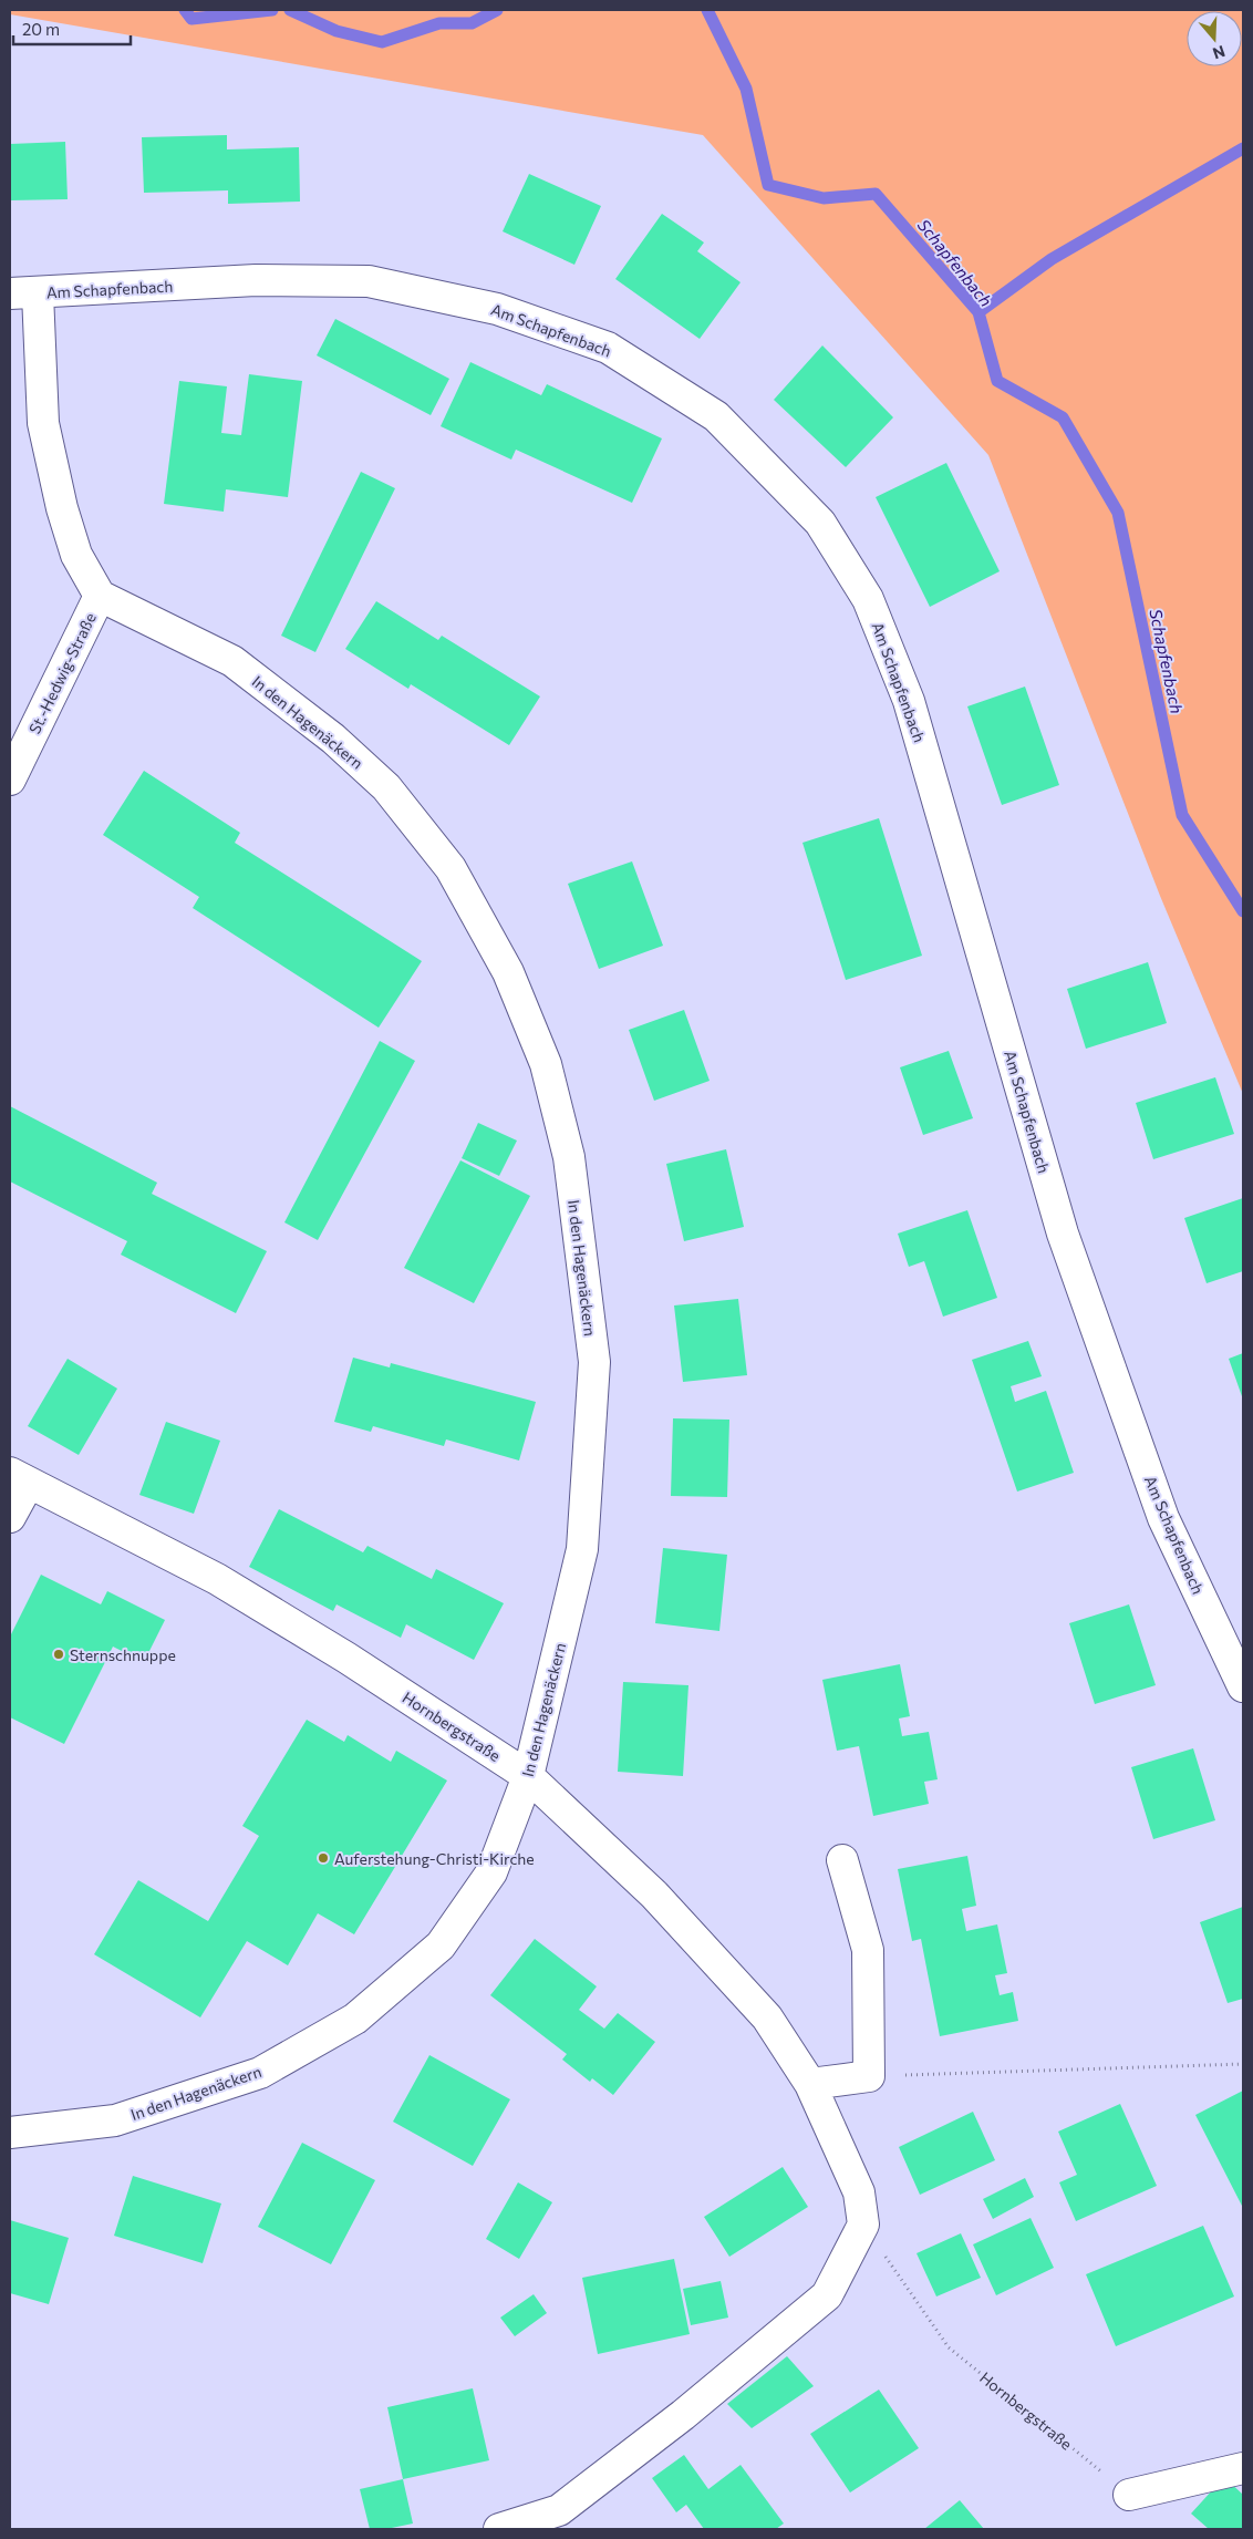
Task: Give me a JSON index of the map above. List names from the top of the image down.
{
  "streets": {
    "street": [
      "Am Schapfenbach",
      "St.-Hedwig-Straße",
      "In den Hagenäckern",
      "Hornbergstraße"
    ]
  },
  "crossings": [
    ["St.-Hedwig-Straße", "In den Hagenäckern"],
    ["In den Hagenäckern", "Hornbergstraße"]
  ],
  "water": ["Schapfenbach"],
  "places": ["Sternschnuppe", "Auferstehung-Christi-Kirche"],
  "scale_bar": "20 m",
  "north": "bottom"
}
